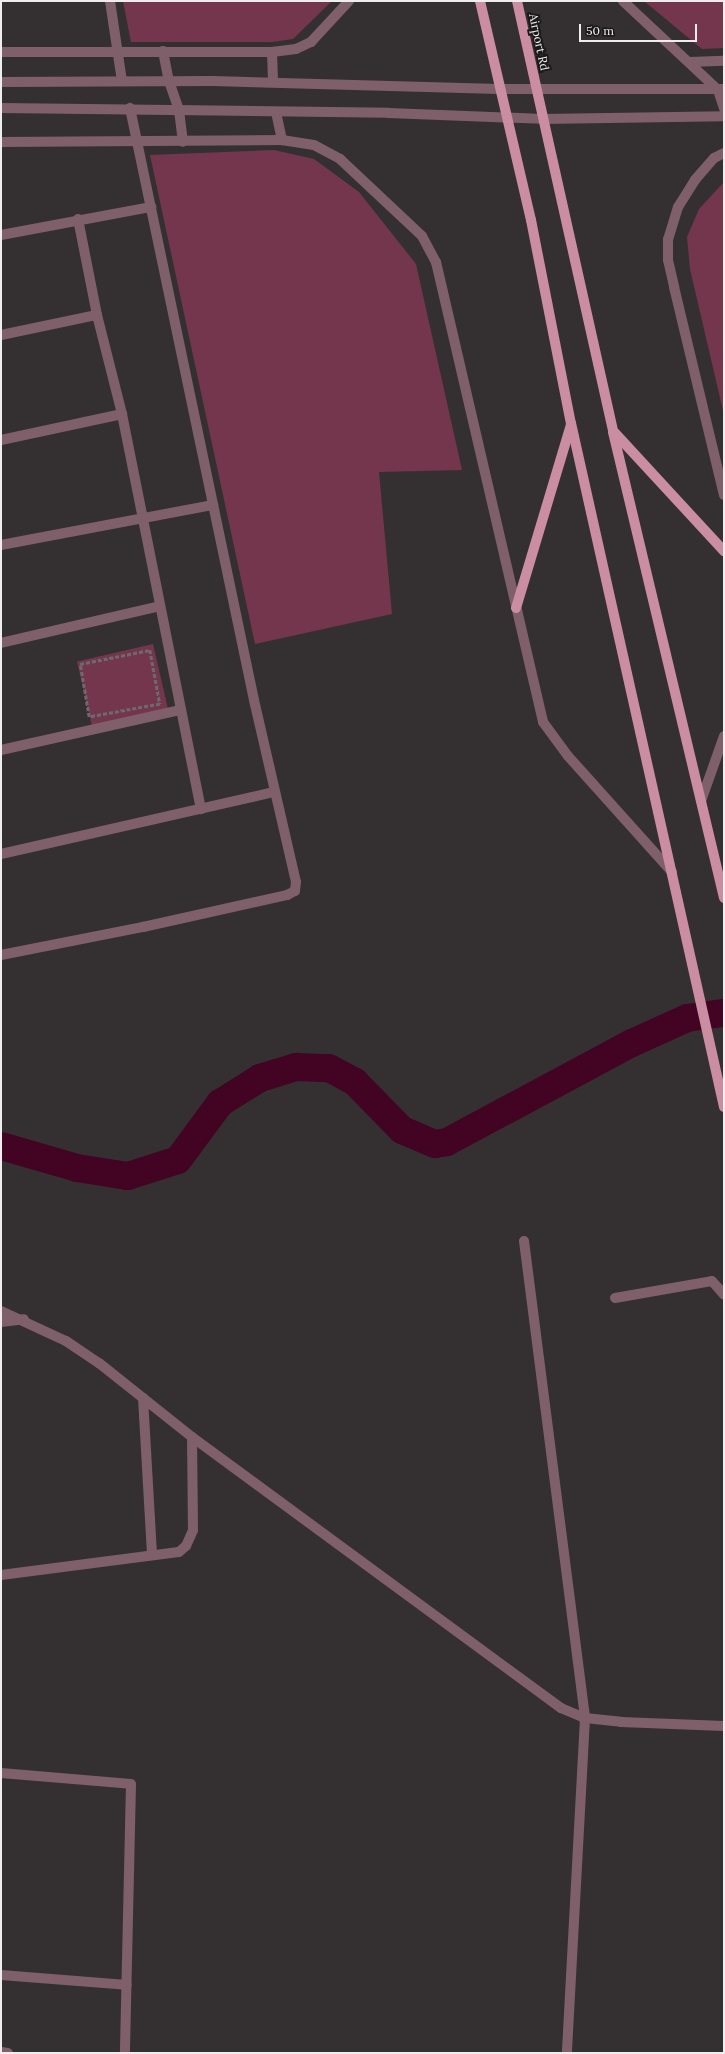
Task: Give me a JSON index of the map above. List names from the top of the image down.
{
  "streets": {
    "main road": ["Airport Rd"]
  },
  "scale_bar": "50 m"
}
